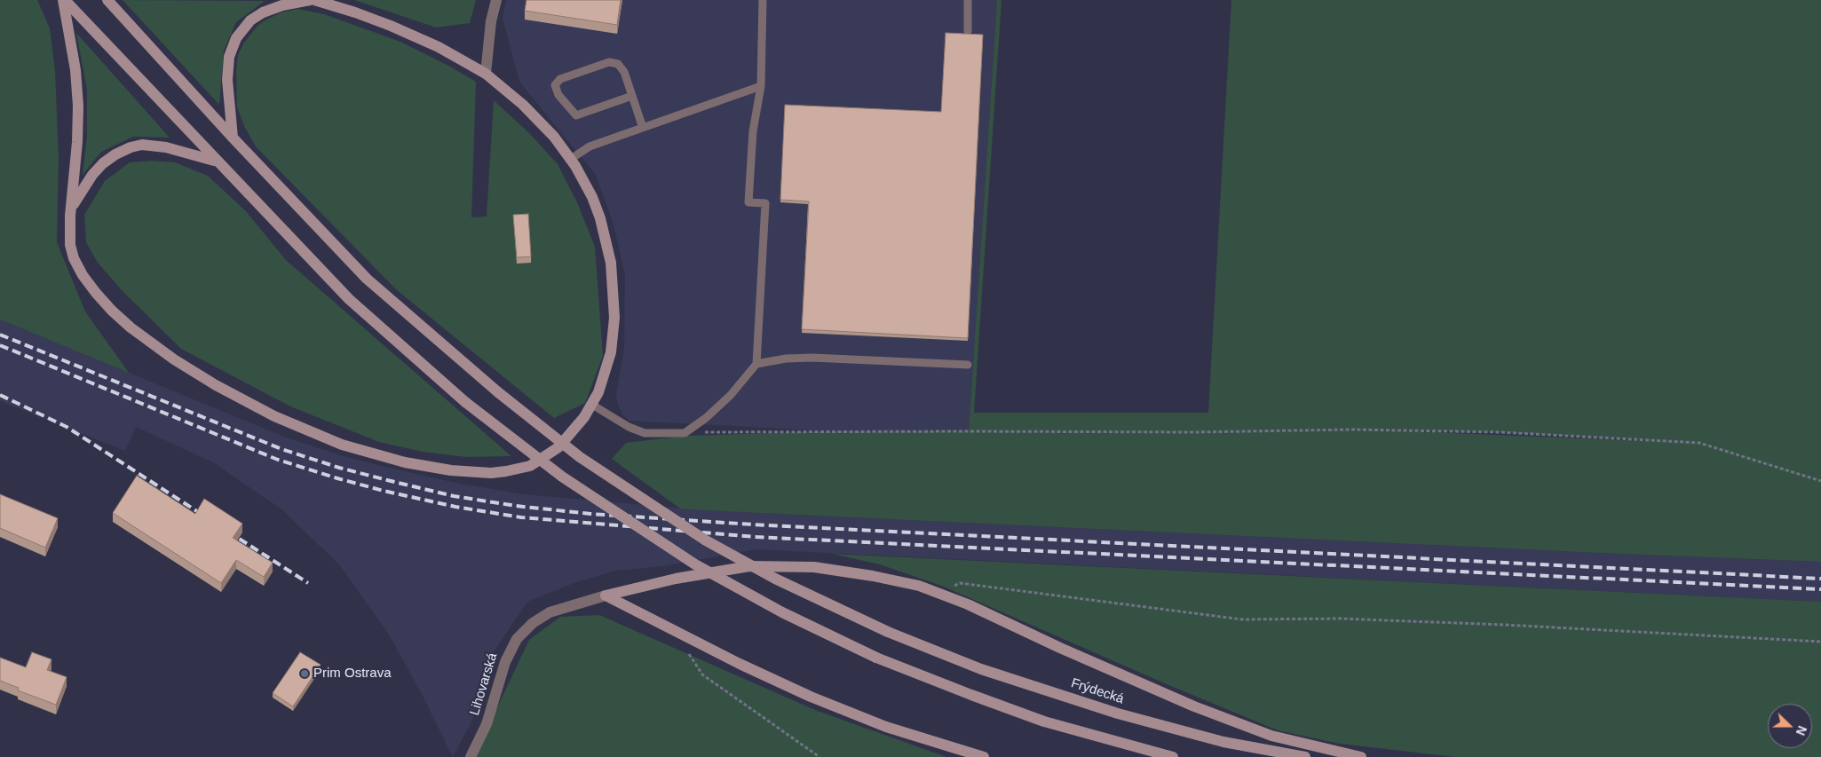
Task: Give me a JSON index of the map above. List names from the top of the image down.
{
  "streets": {
    "main road": ["Frýdecká"],
    "street": ["Lihovarská"]
  },
  "places": ["Prim Ostrava"],
  "north": "right"
}
